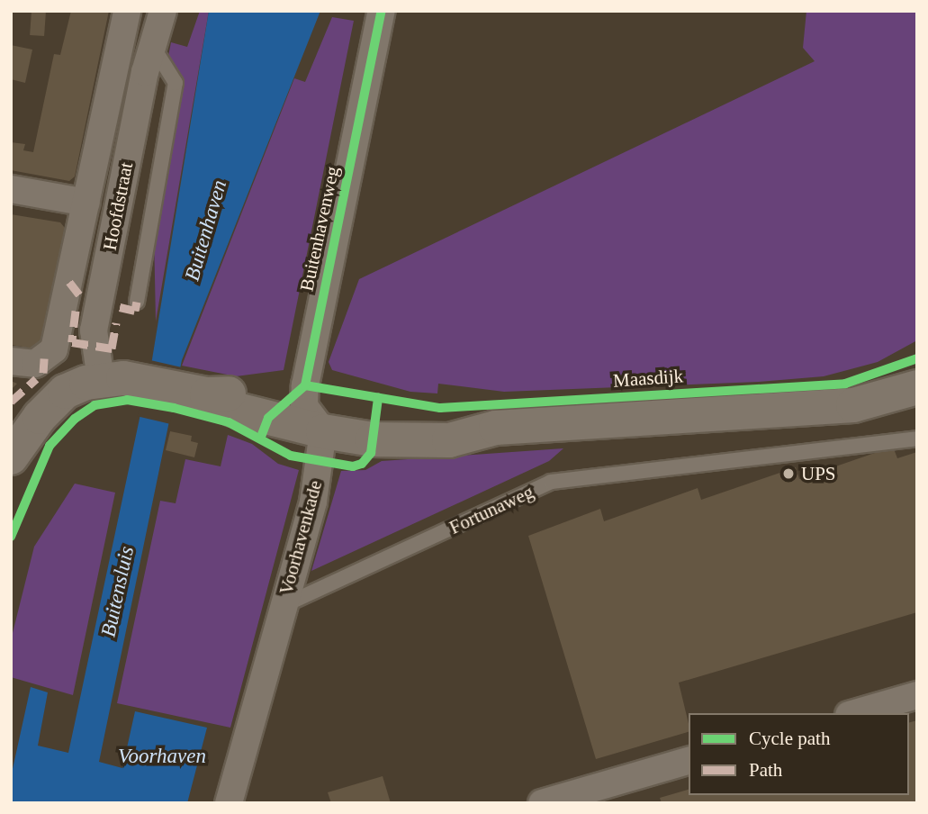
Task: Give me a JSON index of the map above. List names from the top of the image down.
{
  "streets": {
    "street": [
      "Hoofdstraat",
      "Buitenhavenweg",
      "Maasdijk",
      "Voorhavenkade"
    ],
    "lane": ["Fortunaweg"]
  },
  "crossings": [
    ["Hoofdstraat", "Maasdijk"],
    ["Buitenhavenweg", "Maasdijk"],
    ["Buitenhavenweg", "Voorhavenkade"],
    ["Maasdijk", "Voorhavenkade"],
    ["Fortunaweg", "Voorhavenkade"]
  ],
  "water": ["Buitenhaven", "Buitensluis", "Voorhaven"],
  "places": ["UPS"],
  "legend": ["Cycle path", "Path"]
}
